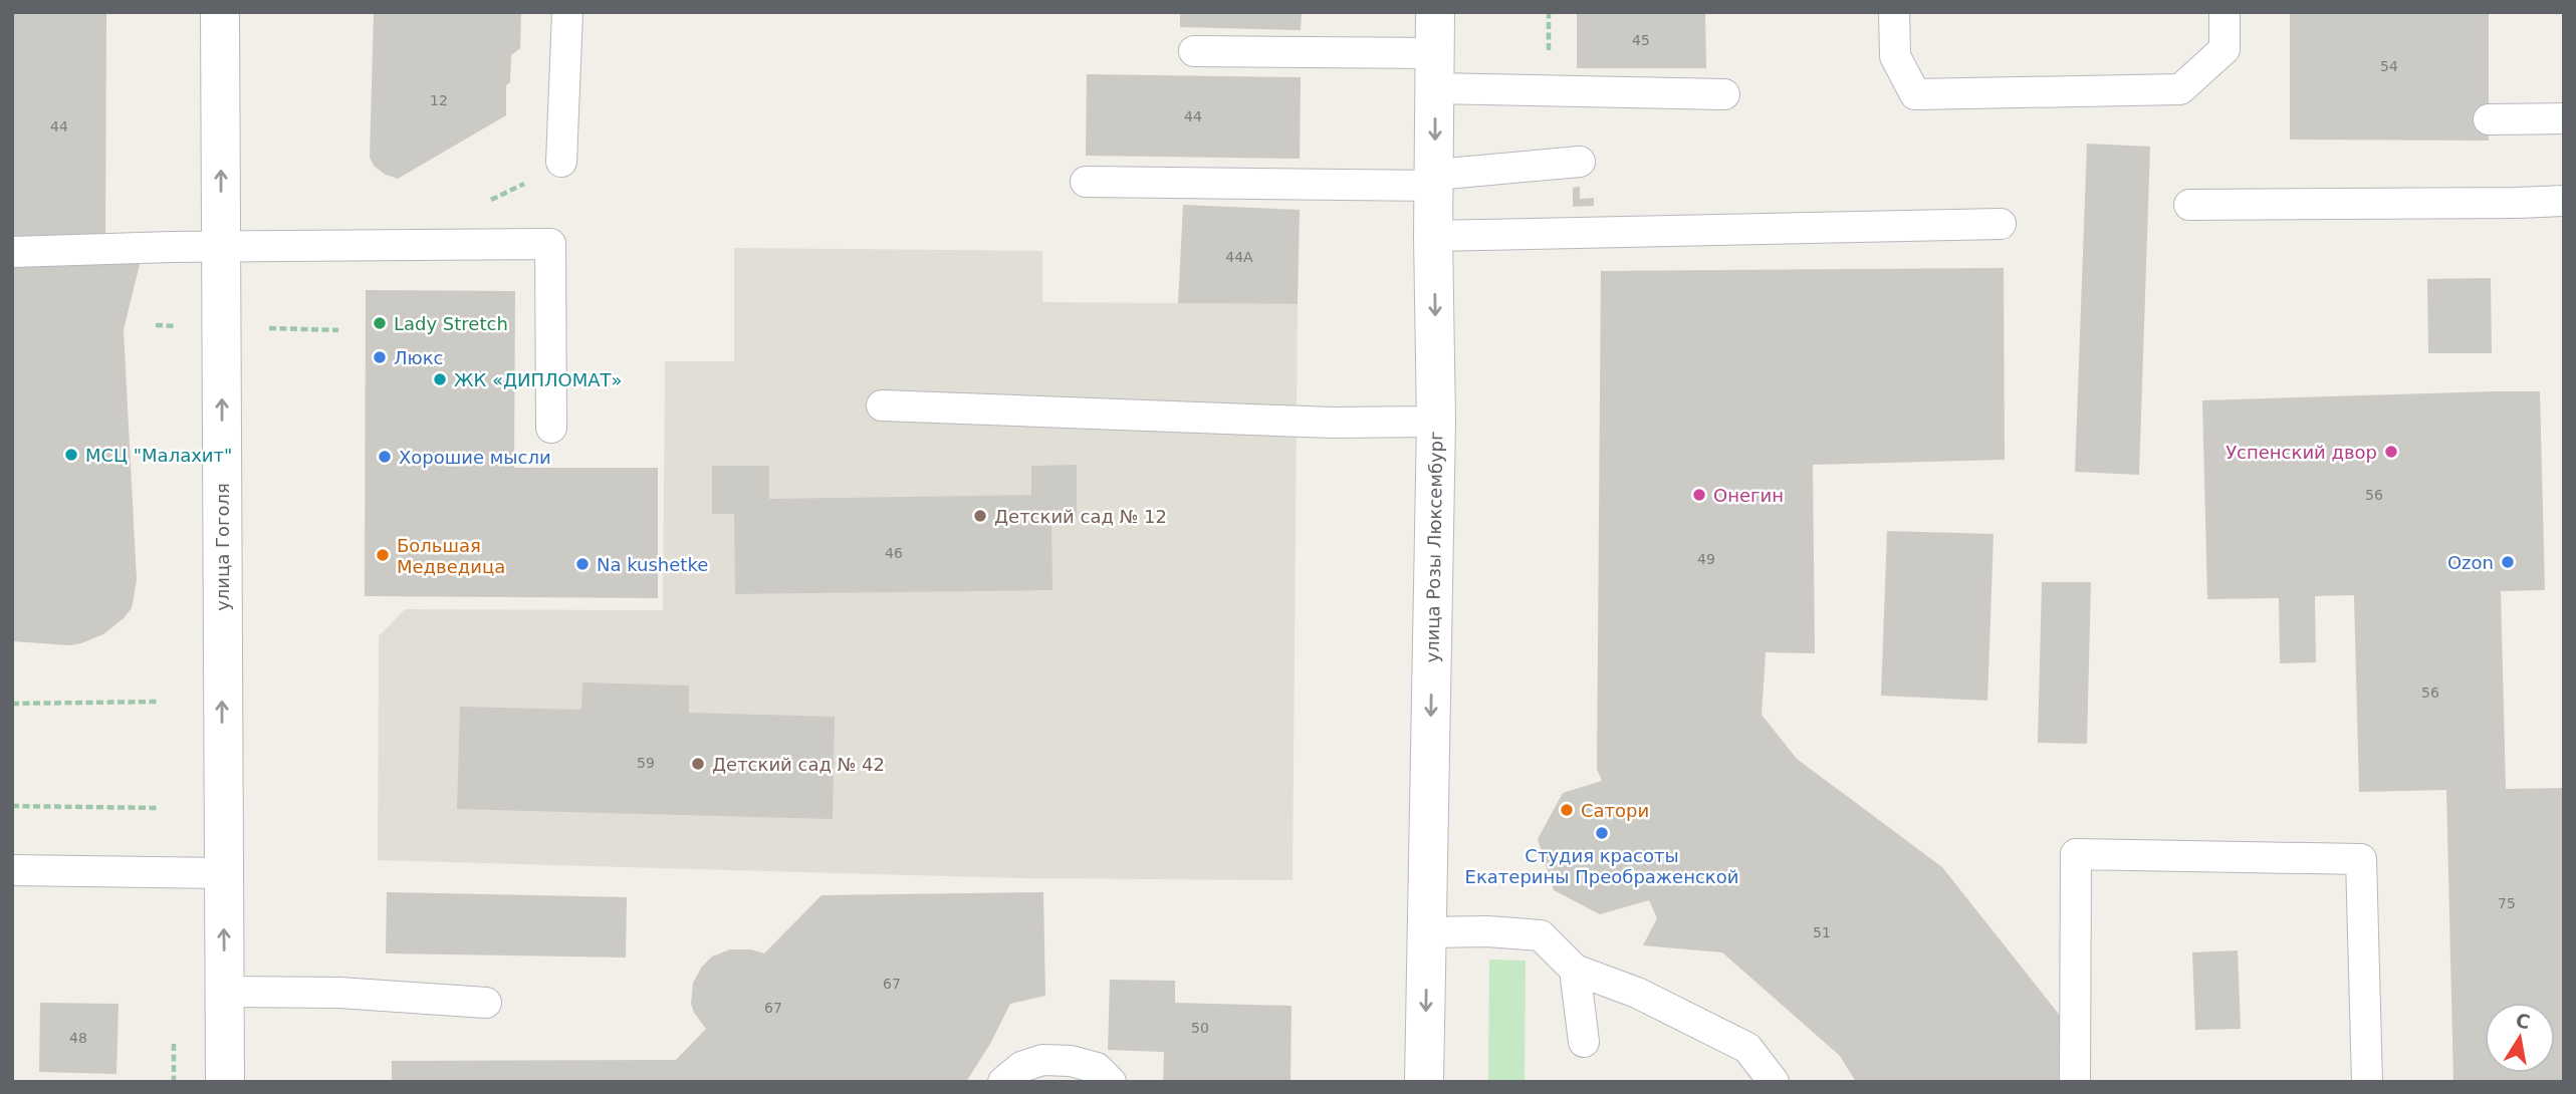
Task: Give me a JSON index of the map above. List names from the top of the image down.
{
  "streets": {
    "street": ["улица Гоголя", "улица Розы Люксембург"]
  },
  "one_way": ["улица Гоголя", "улица Розы Люксембург"],
  "places": [
    "Lady Stretch",
    "Люкс",
    "ЖК «ДИПЛОМАТ»",
    "Успенский двор",
    "МСЦ \"Малахит\"",
    "Хорошие мысли",
    "Онегин",
    "Детский сад № 12",
    "Большая Медведица",
    "Ozon",
    "Na kushetke",
    "Детский сад № 42",
    "Сатори",
    "Студия красоты Екатерины Преображенской"
  ],
  "house_numbers": [
    "45",
    "54",
    "12",
    "44",
    "44",
    "44А",
    "56",
    "46",
    "49",
    "56",
    "59",
    "75",
    "51",
    "67",
    "67",
    "50",
    "48"
  ],
  "north": "top"
}
